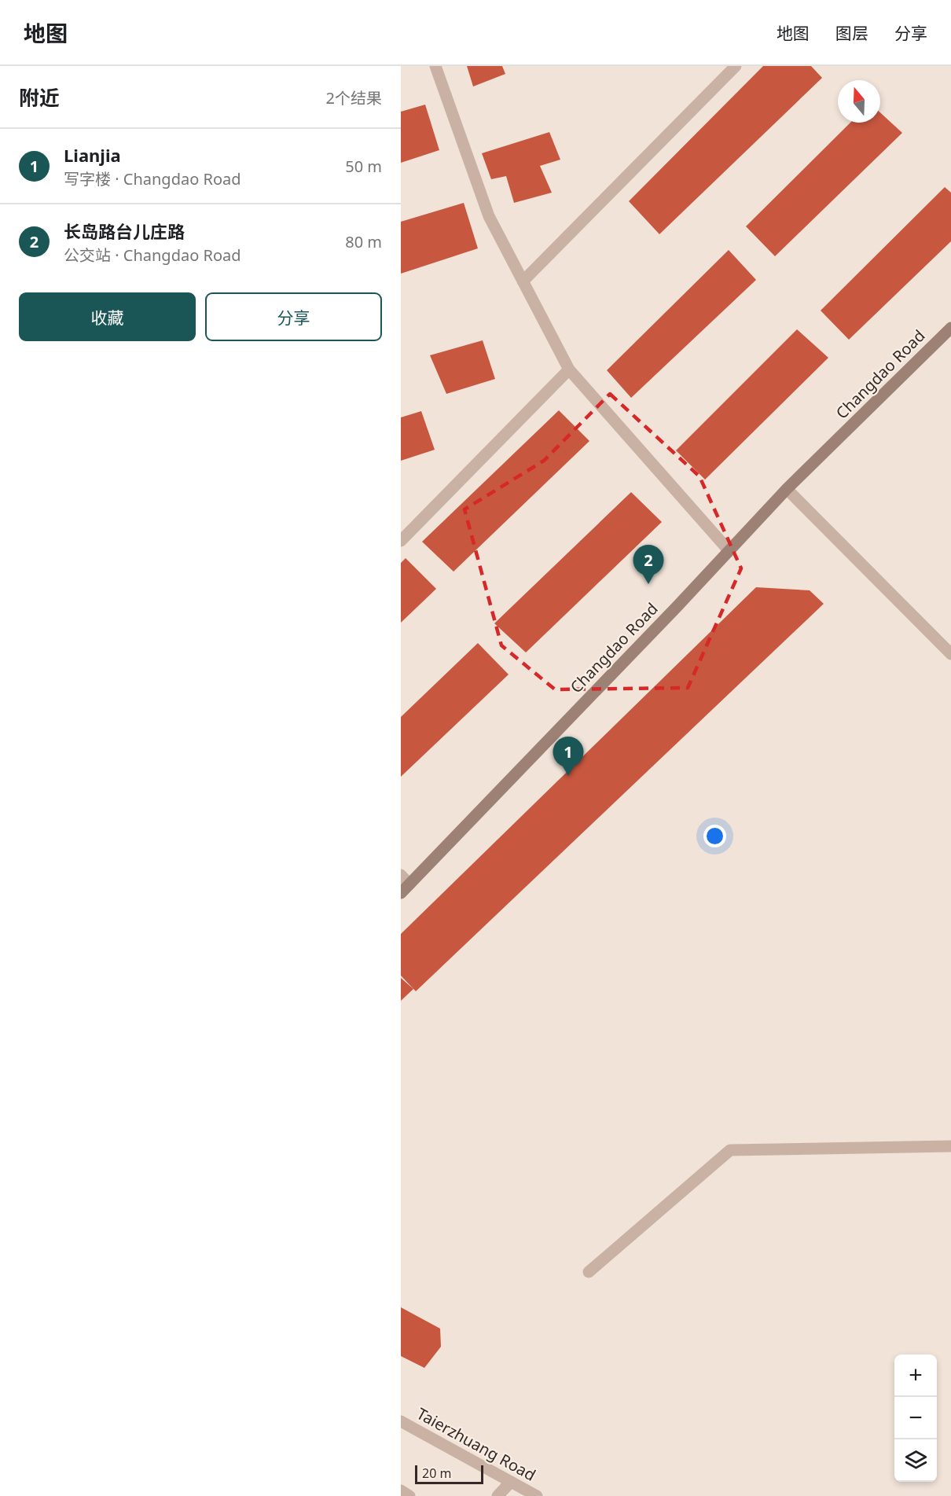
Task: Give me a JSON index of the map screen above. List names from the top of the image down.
{
  "streets": {
    "street": ["Changdao Road", "Taierzhuang Road"]
  },
  "scale_bar": "20 m",
  "north": "top",
  "page": {
    "header": "地图",
    "nav": ["地图", "图层", "分享"],
    "heading": ["附近", "2个结果"],
    "list": [
      {
        "mark": "1",
        "name": "Lianjia",
        "note": "写字楼 · Changdao Road",
        "value": "50 m"
      },
      {
        "mark": "2",
        "name": "长岛路台儿庄路",
        "note": "公交站 · Changdao Road",
        "value": "80 m"
      }
    ],
    "buttons": ["收藏", "分享"],
    "pins": ["2", "1"],
    "map_buttons": ["+", "−"],
    "scale": "20 m"
  }
}
